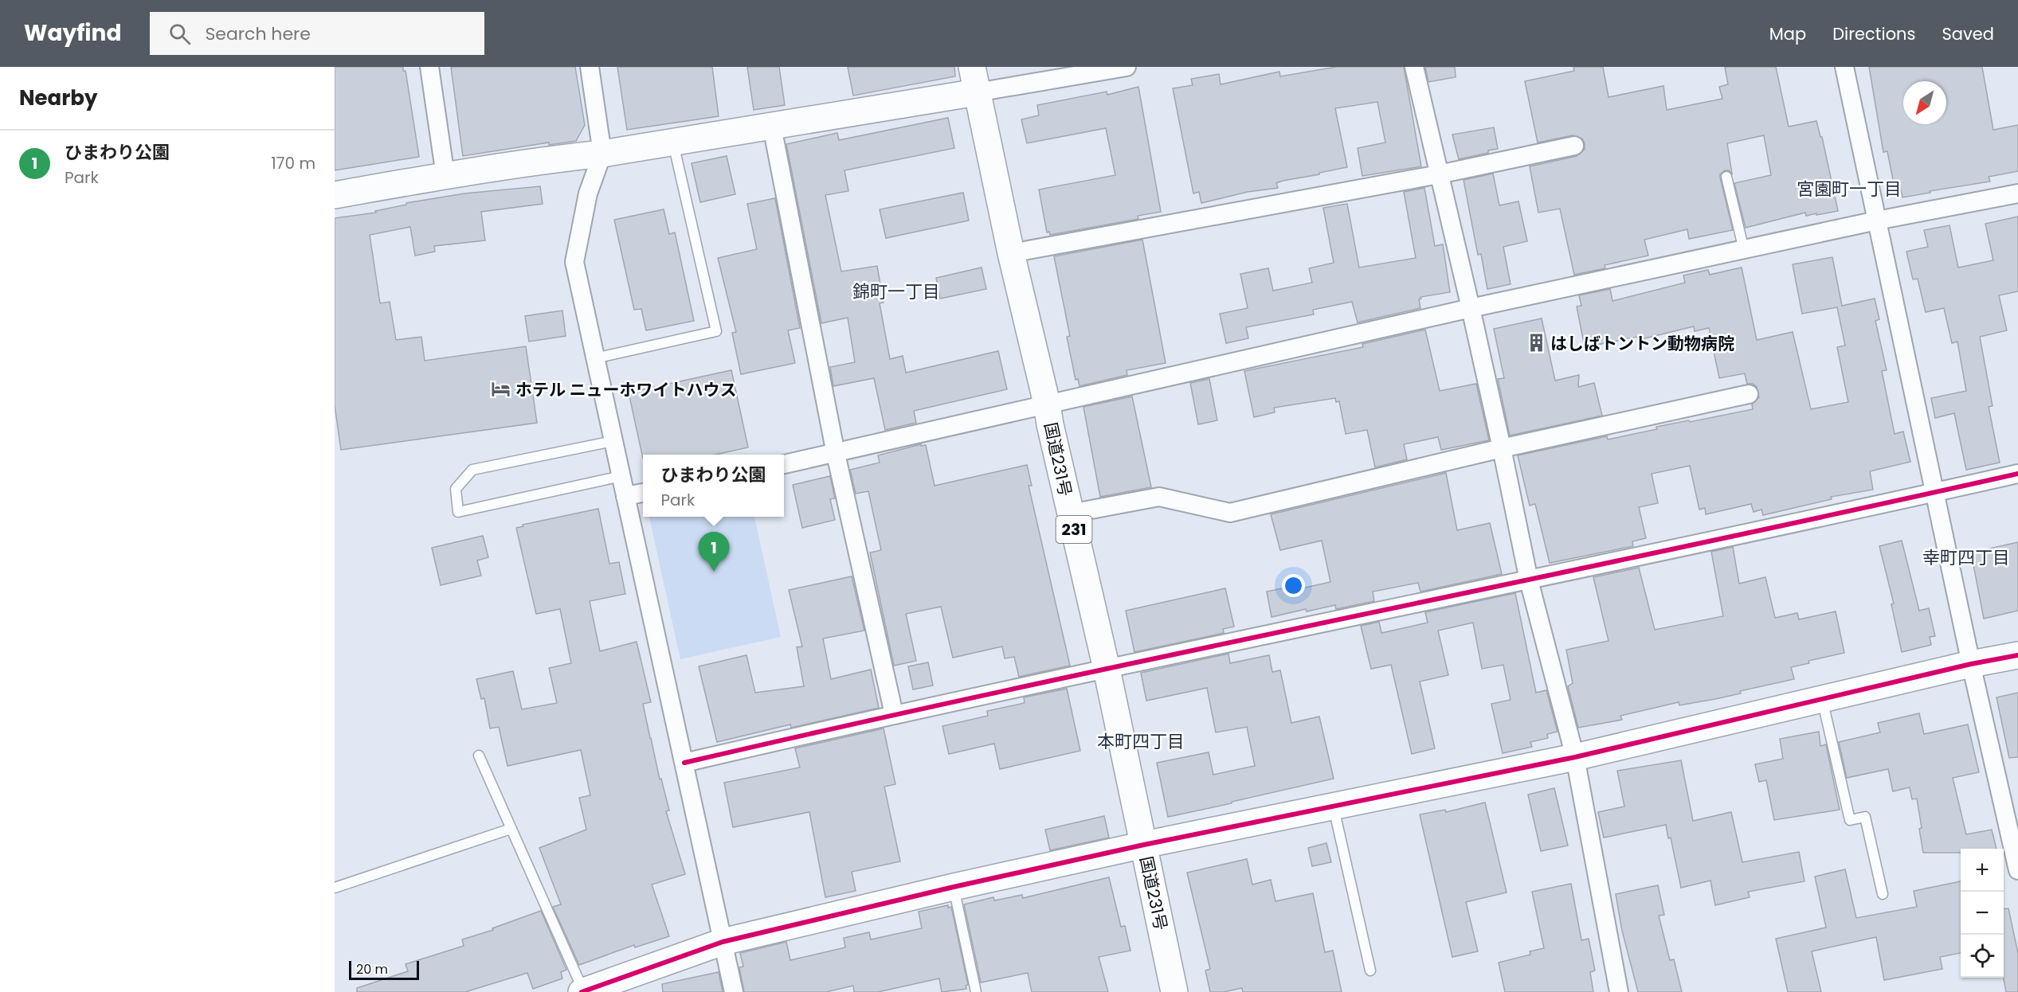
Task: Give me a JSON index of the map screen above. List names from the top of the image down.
{
  "streets": {
    "main road": ["国道231号", "231"]
  },
  "districts": [
    "宮園町一丁目",
    "錦町一丁目",
    "幸町四丁目",
    "本町四丁目"
  ],
  "places": {
    "building": ["はしばトントン動物病院"],
    "hotel": ["ホテル ニューホワイトハウス"]
  },
  "scale_bar": "20 m",
  "north": "bottom left",
  "page": {
    "header": "Wayfind",
    "search": "Search here",
    "nav": ["Map", "Directions", "Saved"],
    "heading": "Nearby",
    "list": [
      {
        "mark": "1",
        "name": "ひまわり公園",
        "note": "Park",
        "value": "170 m"
      }
    ],
    "popup": ["ひまわり公園", "Park"],
    "pins": "1",
    "map_buttons": ["+", "−"],
    "scale": "20 m"
  }
}
